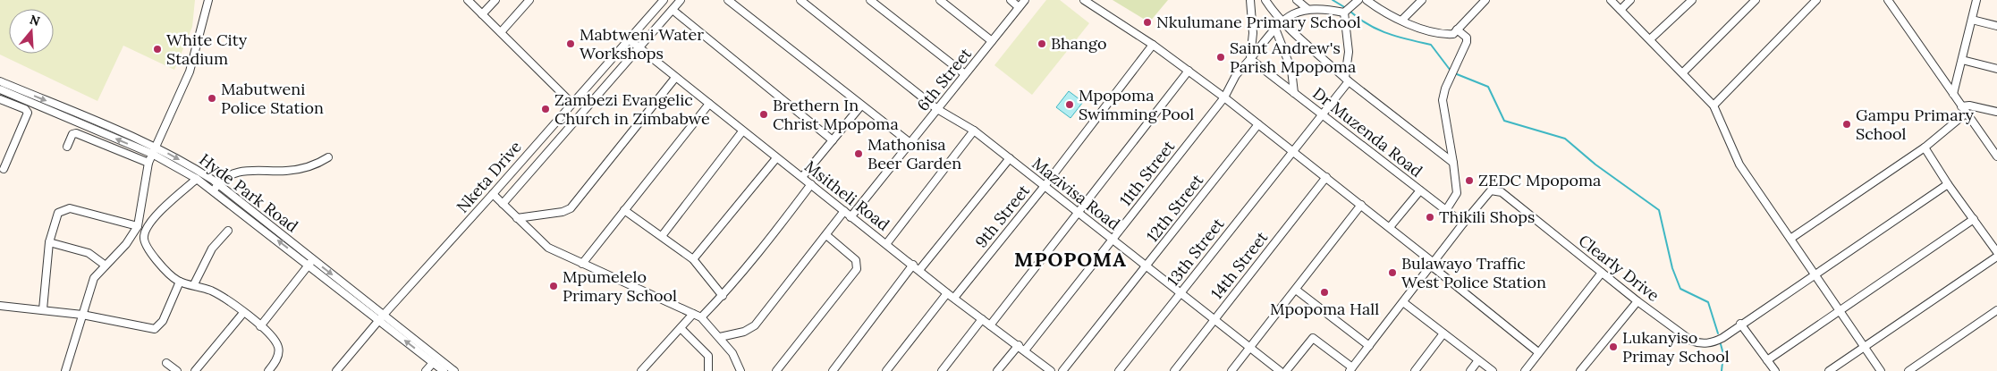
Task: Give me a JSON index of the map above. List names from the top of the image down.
{
  "streets": {
    "street": [
      "6th Street",
      "Dr Muzenda Road",
      "11th Street",
      "Nketa Drive",
      "Hyde Park Road",
      "Mazivisa Road",
      "Msitheli Road",
      "12th Street",
      "9th Street",
      "13th Street",
      "14th Street",
      "Clearly Drive"
    ]
  },
  "crossings": [
    ["6th Street", "Mazivisa Road"],
    ["6th Street", "Msitheli Road"],
    ["Dr Muzenda Road", "13th Street"],
    ["Dr Muzenda Road", "Clearly Drive"],
    ["11th Street", "Mazivisa Road"],
    ["11th Street", "Msitheli Road"],
    ["Nketa Drive", "Hyde Park Road"],
    ["Nketa Drive", "Msitheli Road"],
    ["Mazivisa Road", "12th Street"],
    ["Mazivisa Road", "9th Street"],
    ["Mazivisa Road", "13th Street"],
    ["Mazivisa Road", "14th Street"],
    ["Msitheli Road", "9th Street"]
  ],
  "districts": ["MPOPOMA"],
  "places": [
    "Nkulumane Primary School",
    "Mabtweni Water Workshops",
    "Bhango",
    "White City Stadium",
    "Saint Andrew's Parish Mpopoma",
    "Mabutweni Police Station",
    "Mpopoma Swimming Pool",
    "Zambezi Evangelic Church in Zimbabwe",
    "Brethern In Christ Mpopoma",
    "Gampu Primary School",
    "Mathonisa Beer Garden",
    "ZEDC Mpopoma",
    "Thikili Shops",
    "Bulawayo Traffic West Police Station",
    "Mpumelelo Primary School",
    "Mpopoma Hall",
    "Lukanyiso Primay School"
  ],
  "north": "top"
}
